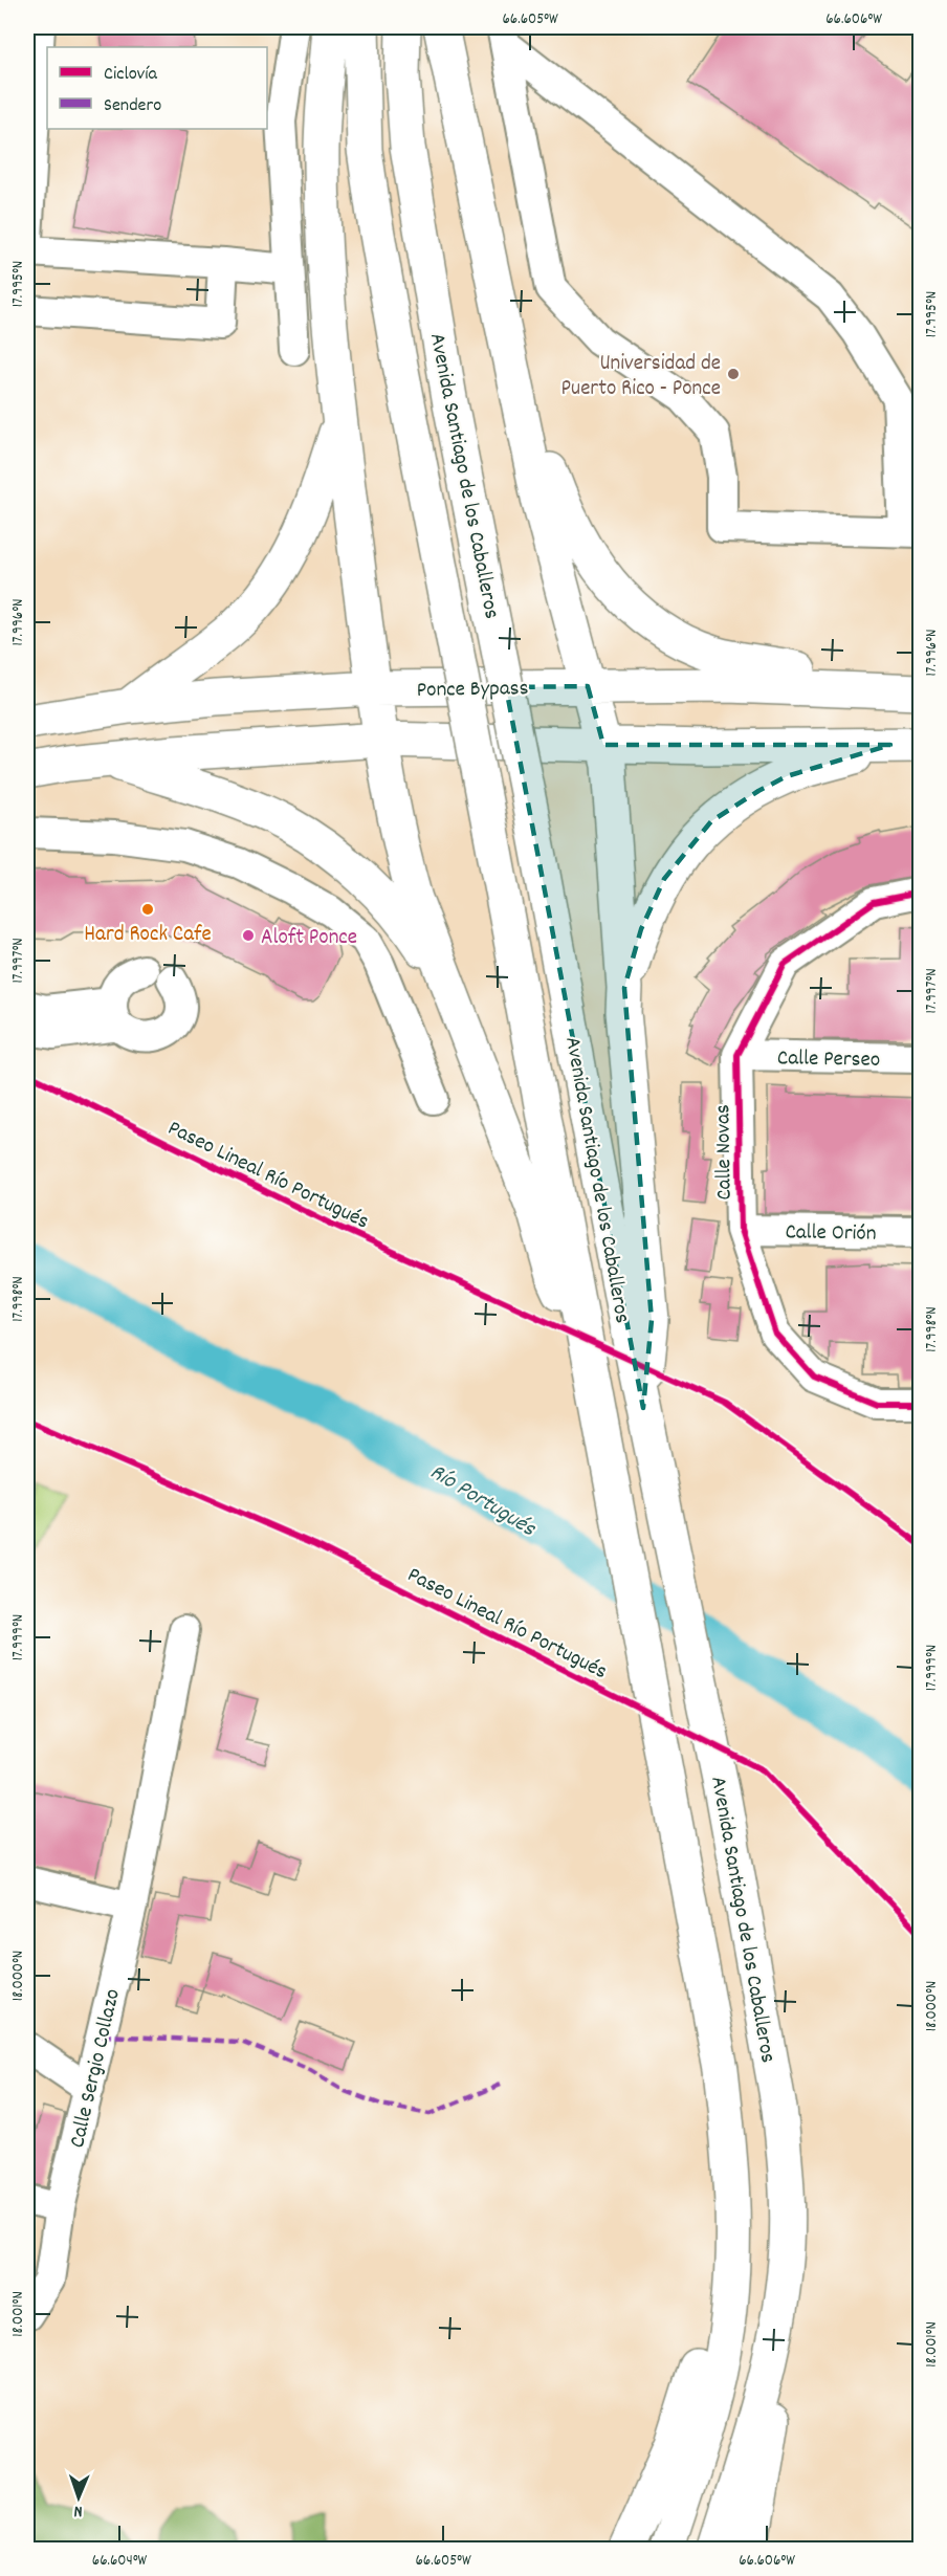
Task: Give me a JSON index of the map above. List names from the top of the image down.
{
  "streets": {
    "highway": ["Avenida Santiago de los Caballeros", "Ponce Bypass"],
    "street": [
      "Calle Perseo",
      "Calle Novas",
      "Calle Orión",
      "Calle Sergio Collazo"
    ],
    "cycle path": ["Paseo Lineal Río Portugués"]
  },
  "crossings": [
    ["Calle Perseo", "Calle Novas"],
    ["Calle Novas", "Calle Orión"]
  ],
  "water": ["Río Portugués"],
  "places": ["Universidad de Puerto Rico - Ponce", "Hard Rock Cafe", "Aloft Ponce"],
  "legend": ["Ciclovía", "Sendero"],
  "north": "bottom",
  "coordinates": [
    "66.605°W",
    "66.606°W",
    "17.995°N",
    "17.996°N",
    "17.997°N",
    "17.998°N",
    "17.999°N",
    "18.000°N",
    "18.001°N",
    "66.604°W"
  ]
}
